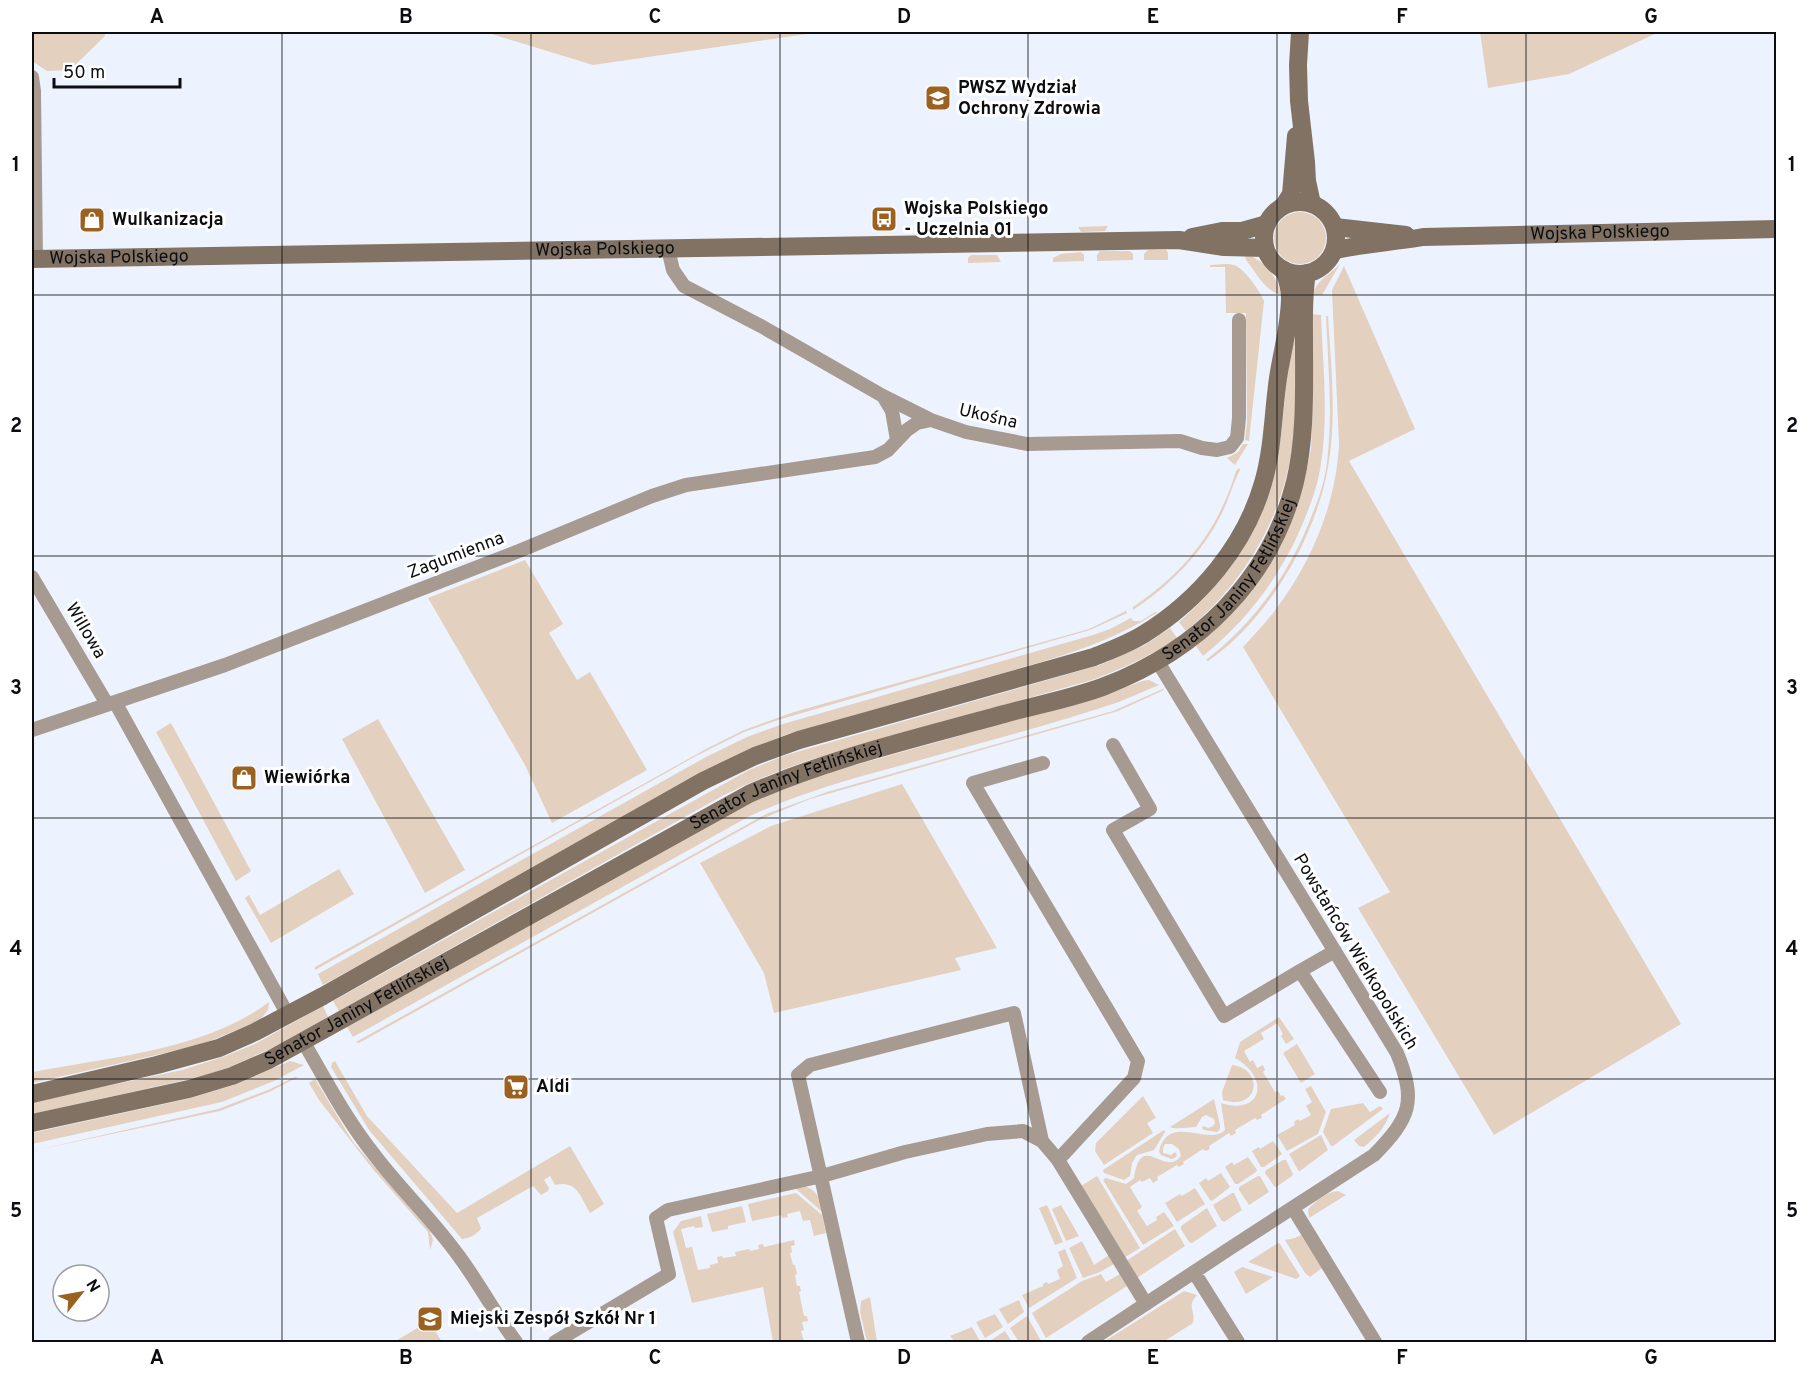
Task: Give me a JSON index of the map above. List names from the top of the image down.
{
  "streets": {
    "main road": ["Wojska Polskiego", "Senator Janiny Fetlińskiej"],
    "street": [
      "Ukośna",
      "Zagumienna",
      "Willowa",
      "Powstańców Wielkopolskich"
    ]
  },
  "crossings": [
    ["Wojska Polskiego", "Ukośna"],
    ["Wojska Polskiego", "Senator Janiny Fetlińskiej"],
    ["Ukośna", "Zagumienna"],
    ["Zagumienna", "Willowa"],
    ["Senator Janiny Fetlińskiej", "Willowa"],
    ["Senator Janiny Fetlińskiej", "Powstańców Wielkopolskich"]
  ],
  "places": {
    "school or university": ["PWSZ Wydział Ochrony Zdrowia", "Miejski Zespół Szkół Nr 1"],
    "bus stop": ["Wojska Polskiego - Uczelnia 01"],
    "shop": ["Wulkanizacja", "Wiewiórka"],
    "supermarket": ["Aldi"]
  },
  "scale_bar": "50 m",
  "north": "top right",
  "grid": {
    "columns": [
      "A",
      "B",
      "C",
      "D",
      "E",
      "F",
      "G"
    ],
    "rows": [
      "1",
      "2",
      "3",
      "4",
      "5"
    ]
  }
}
